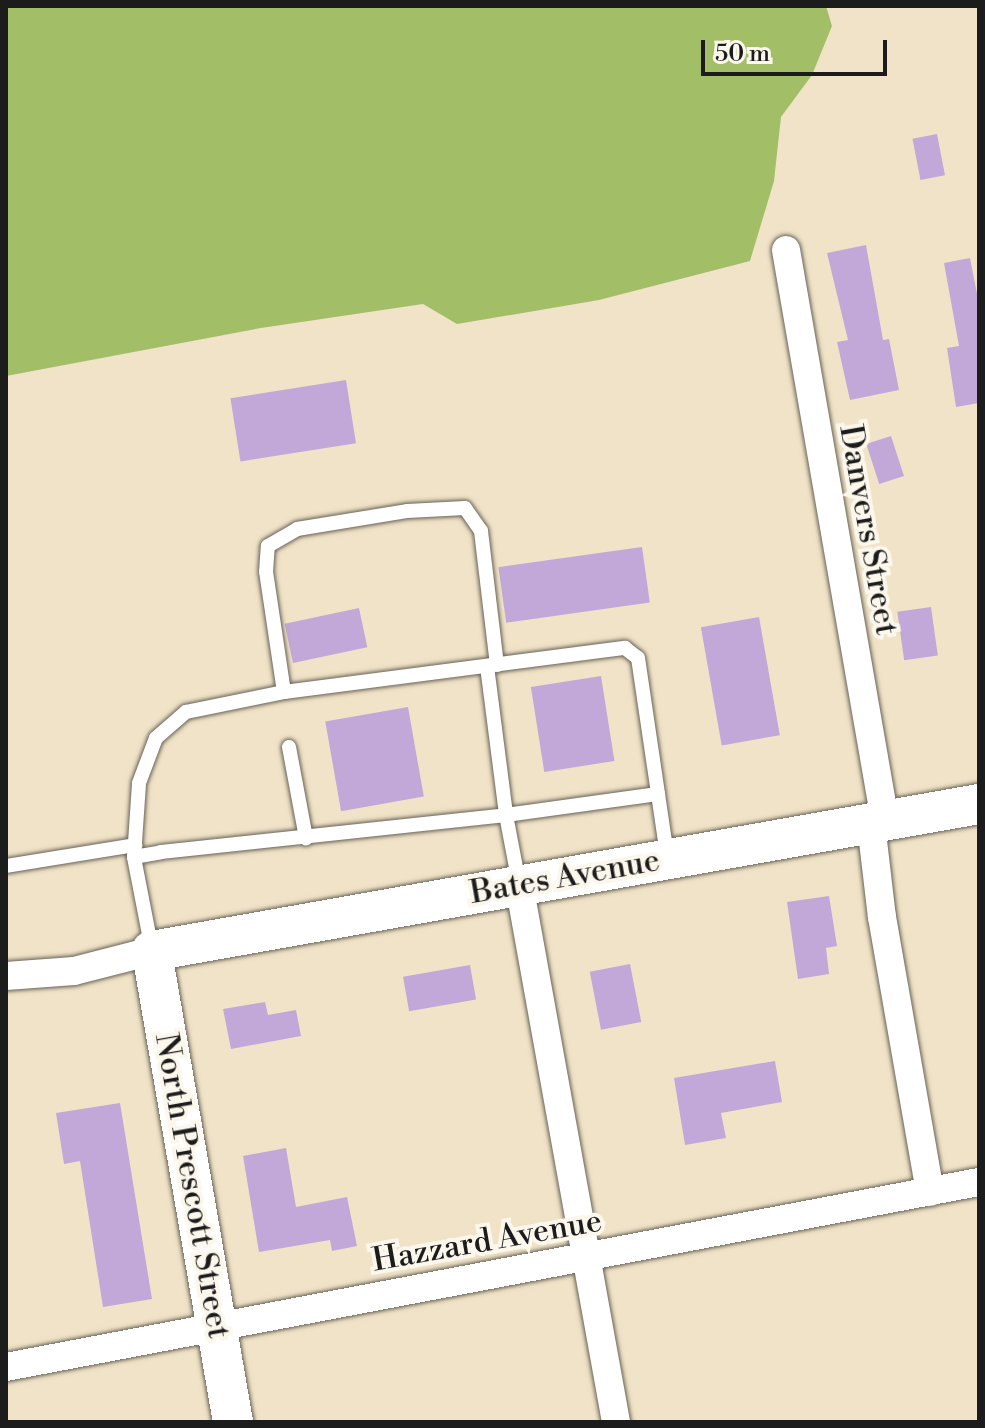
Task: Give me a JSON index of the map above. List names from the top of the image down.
{
  "streets": {
    "street": [
      "Danvers Street",
      "Bates Avenue",
      "North Prescott Street",
      "Hazzard Avenue"
    ]
  },
  "crossings": [
    ["Danvers Street", "Bates Avenue"],
    ["Danvers Street", "Hazzard Avenue"],
    ["Bates Avenue", "North Prescott Street"],
    ["North Prescott Street", "Hazzard Avenue"]
  ],
  "scale_bar": "50 m"
}
